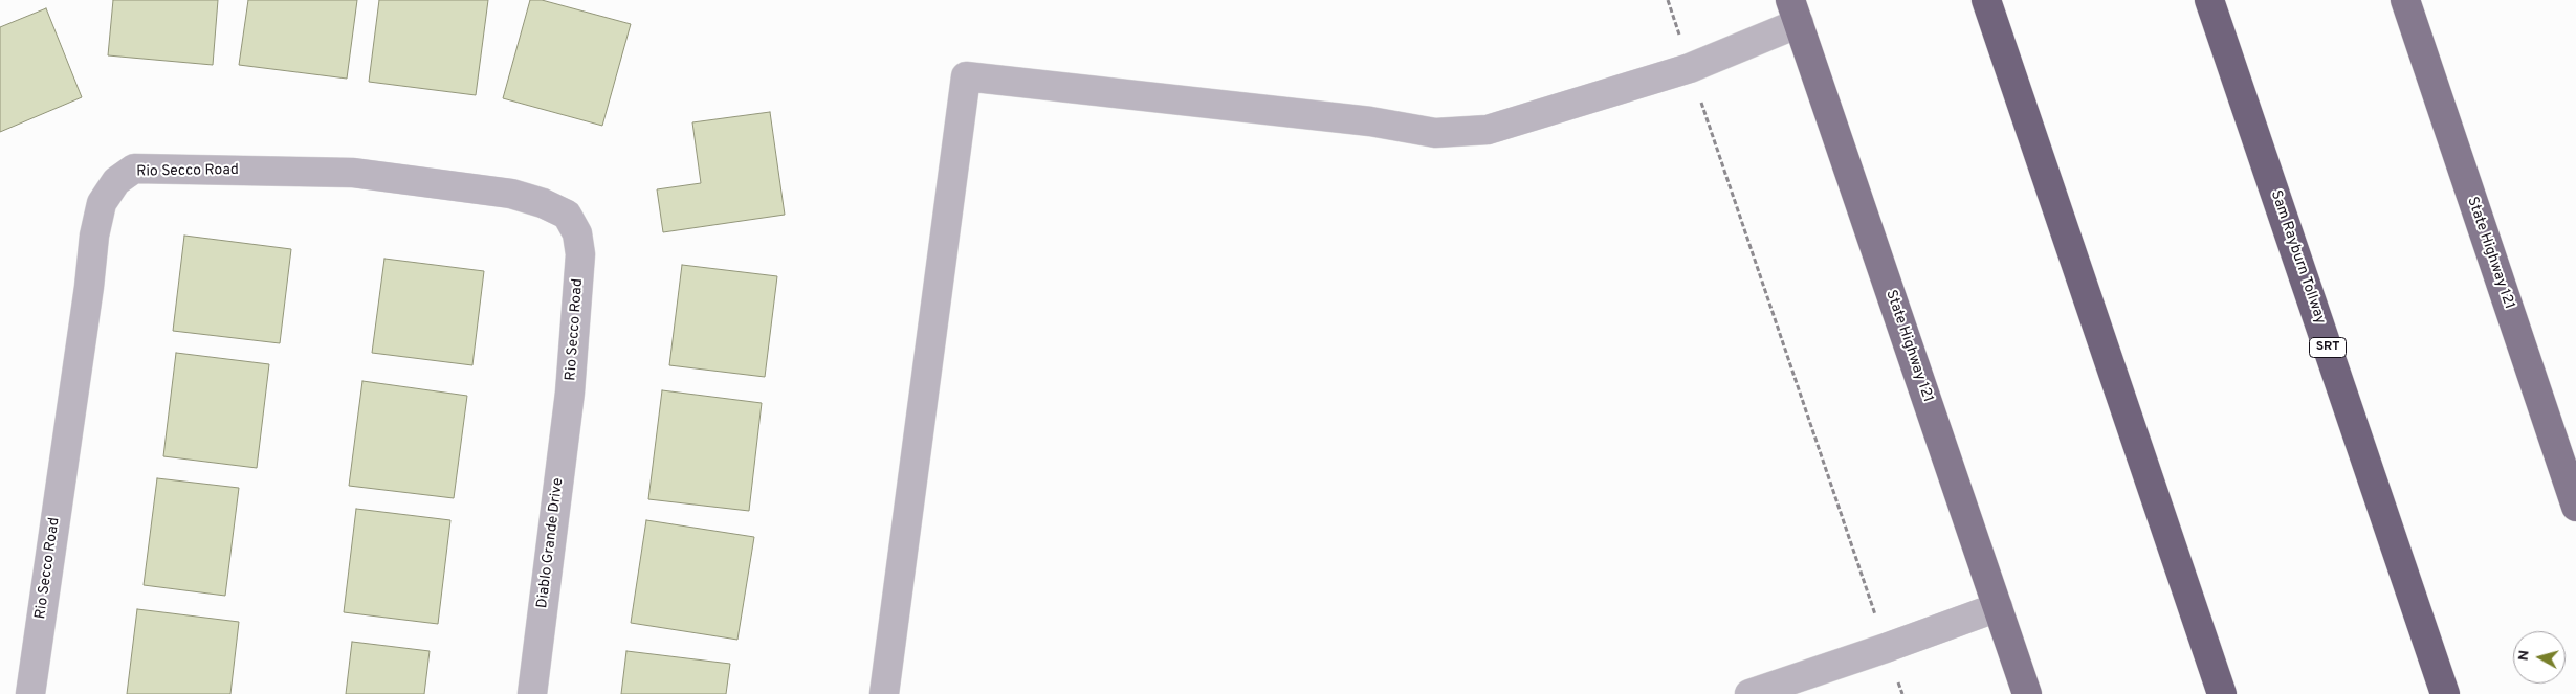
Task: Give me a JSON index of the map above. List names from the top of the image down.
{
  "streets": {
    "highway": ["Sam Rayburn Tollway", "SRT"],
    "main road": ["State Highway 121"],
    "street": ["Rio Secco Road", "Diablo Grande Drive"]
  },
  "crossings": [
    ["Rio Secco Road", "Diablo Grande Drive"]
  ],
  "north": "left"
}
